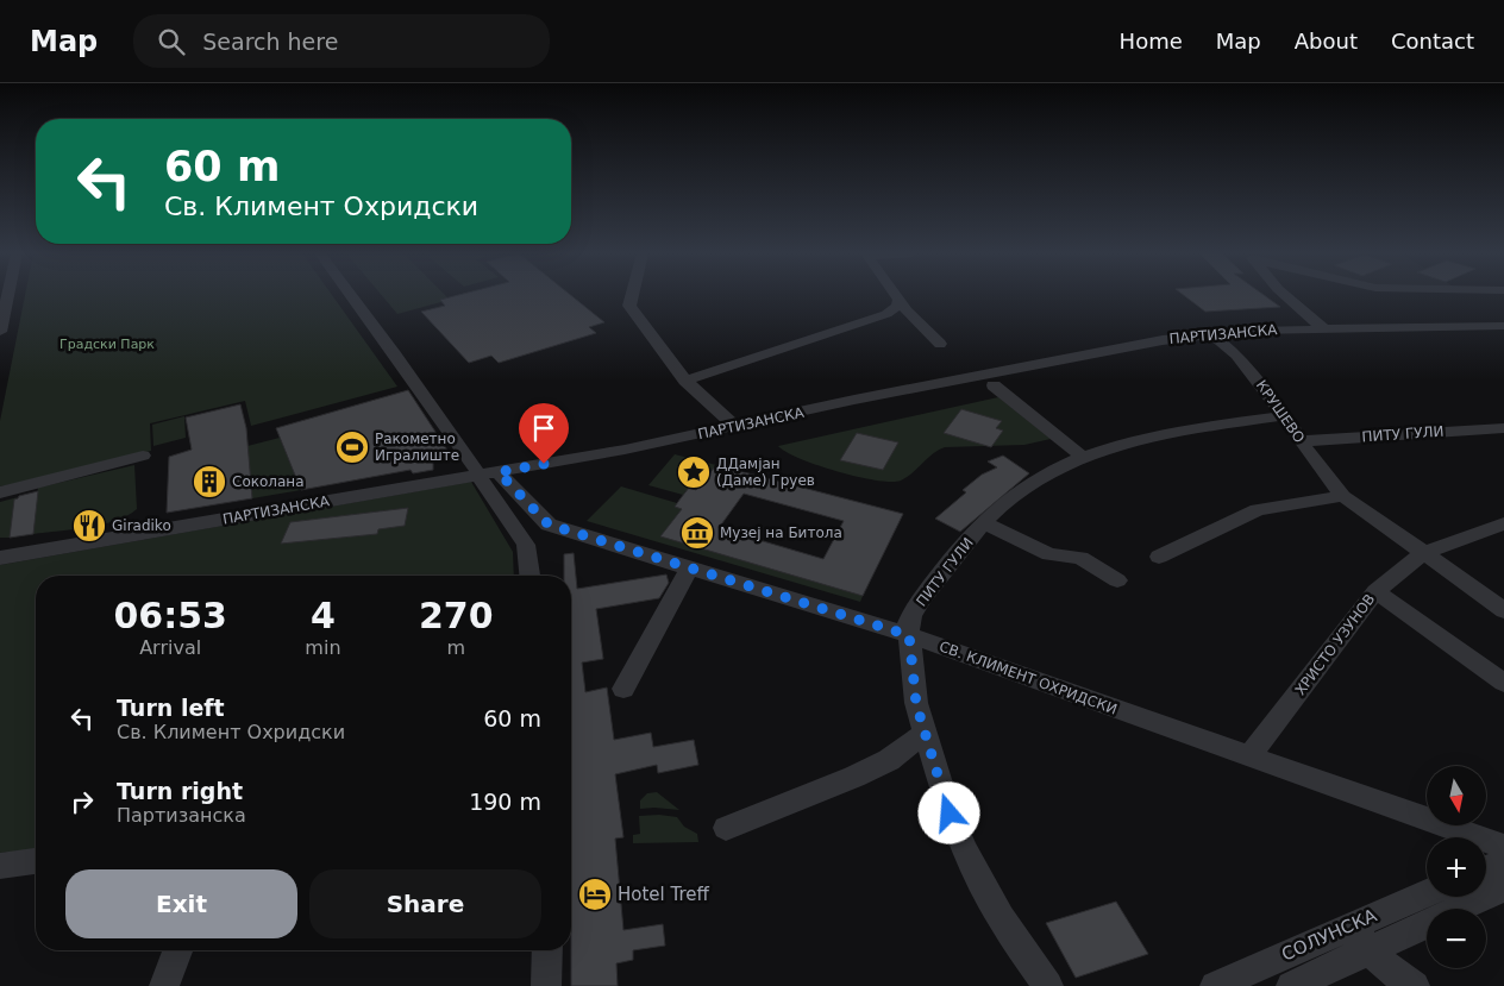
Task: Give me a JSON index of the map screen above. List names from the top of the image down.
{
  "streets": {
    "street": [
      "ПАРТИЗАНСКА",
      "КРУШЕВО",
      "ПИТУ ГУЛИ",
      "ХРИСТО УЗУНОВ",
      "СВ. КЛИМЕНТ ОХРИДСКИ",
      "СОЛУНСКА"
    ]
  },
  "crossings": [
    ["ПАРТИЗАНСКА", "КРУШЕВО"],
    ["ПАРТИЗАНСКА", "СВ. КЛИМЕНТ ОХРИДСКИ"],
    ["КРУШЕВО", "ПИТУ ГУЛИ"],
    ["КРУШЕВО", "ХРИСТО УЗУНОВ"],
    ["ПИТУ ГУЛИ", "СВ. КЛИМЕНТ ОХРИДСКИ"],
    ["ХРИСТО УЗУНОВ", "СВ. КЛИМЕНТ ОХРИДСКИ"]
  ],
  "parks": ["Градски Парк"],
  "places": {
    "sports": ["Ракометно Игралиште"],
    "place": ["ДДамјан (Даме) Груев"],
    "building": ["Соколана"],
    "restaurant": ["Giradiko"],
    "museum": ["Музеј на Битола"],
    "hotel": ["Hotel Treff"]
  },
  "north": "bottom",
  "page": {
    "header": "Map",
    "search": "Search here",
    "nav": [
      "Home",
      "Map",
      "About",
      "Contact"
    ],
    "turn": ["60 m", "Св. Климент Охридски"],
    "eta": [
      "06:53",
      "Arrival",
      "4",
      "min",
      "270",
      "m"
    ],
    "list": [
      {
        "name": "Turn left",
        "note": "Св. Климент Охридски",
        "value": "60 m"
      },
      {
        "name": "Turn right",
        "note": "Партизанска",
        "value": "190 m"
      }
    ],
    "map_buttons": ["+", "−"],
    "buttons": ["Exit", "Share"]
  }
}
